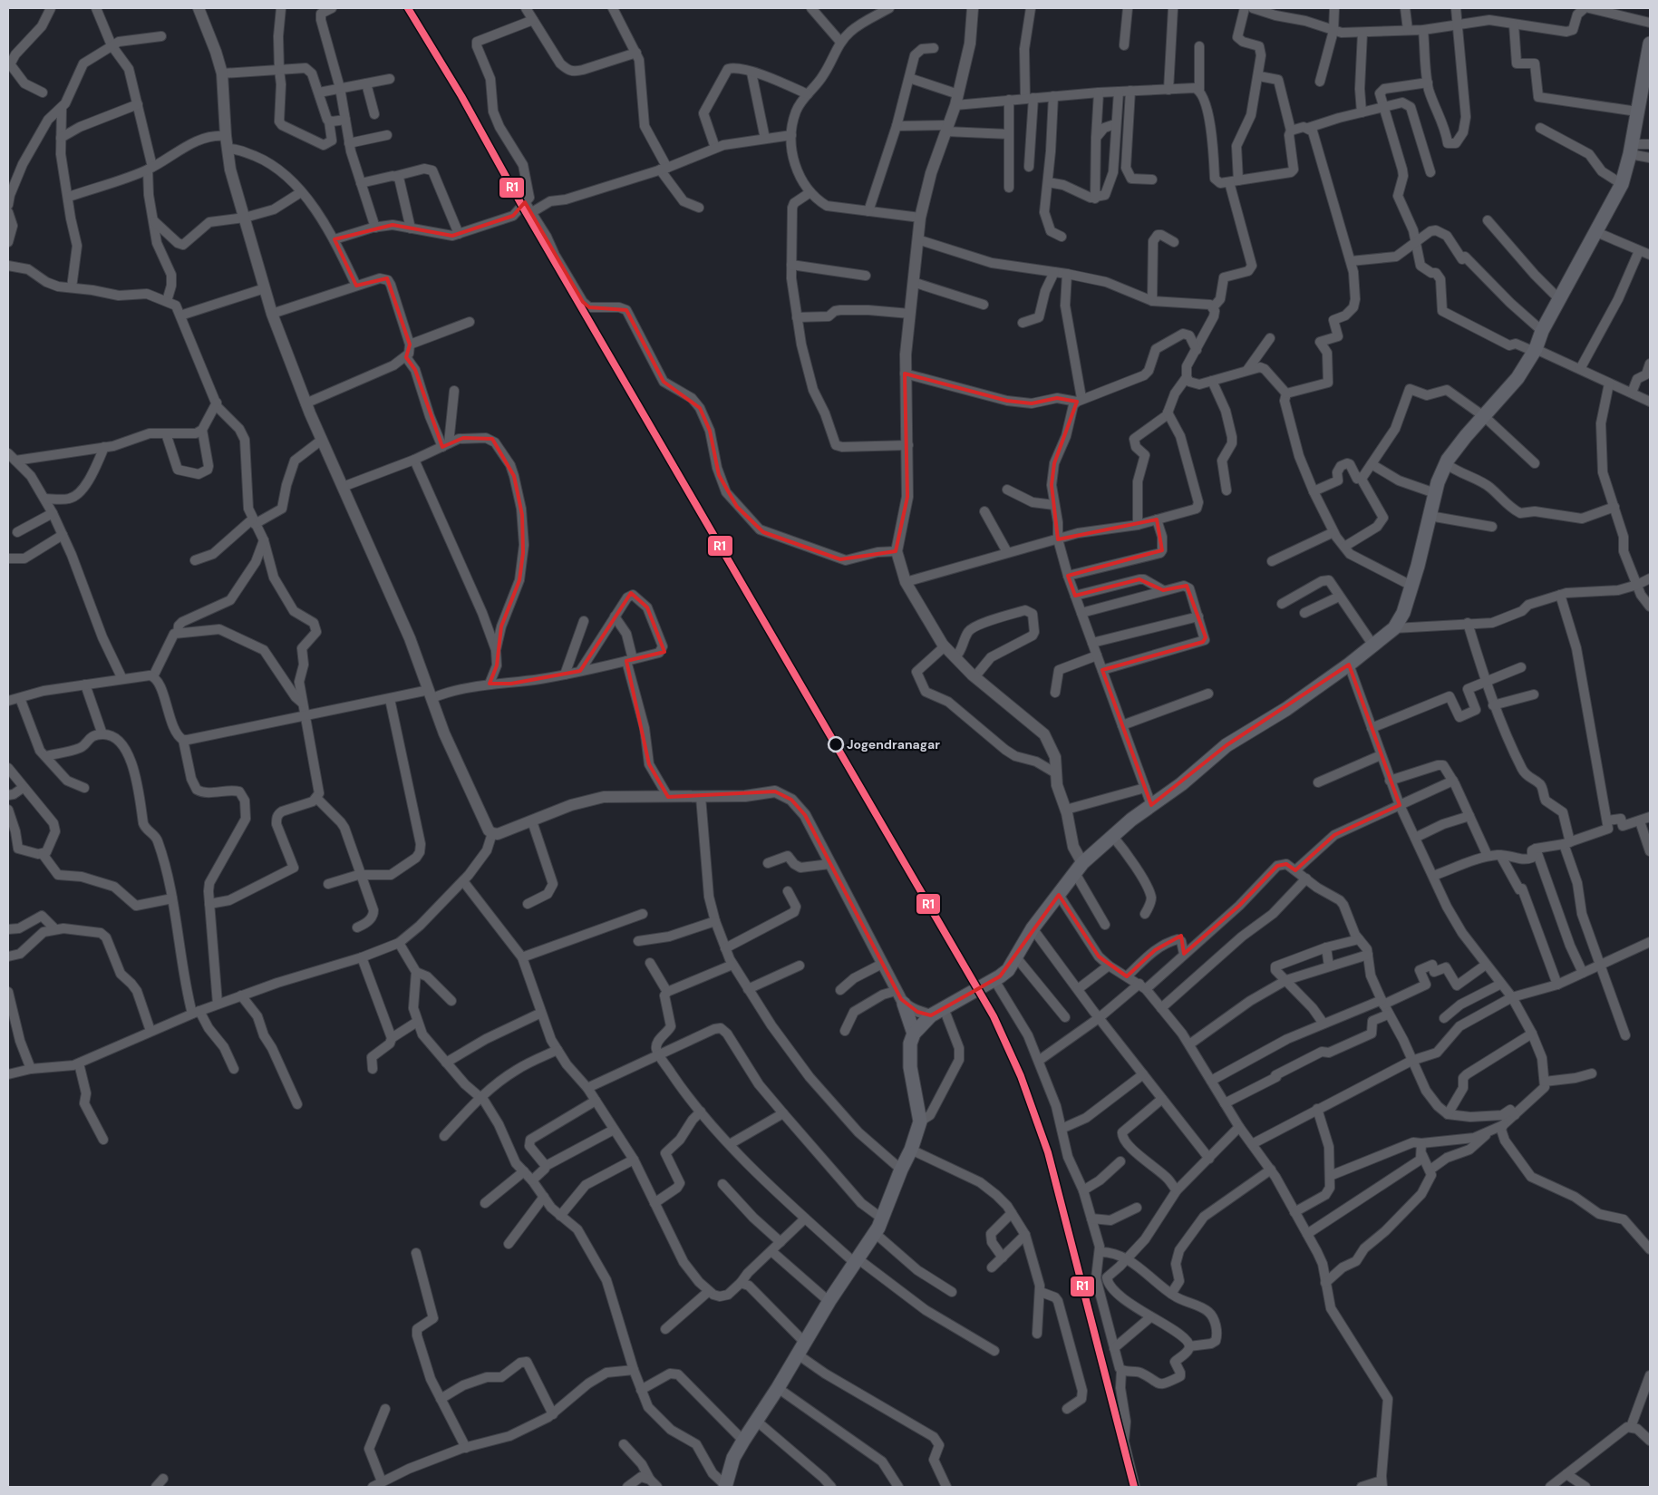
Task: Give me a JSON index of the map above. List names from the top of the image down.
{
  "places": ["Jogendranagar"],
  "lines": ["transit line R1"]
}
